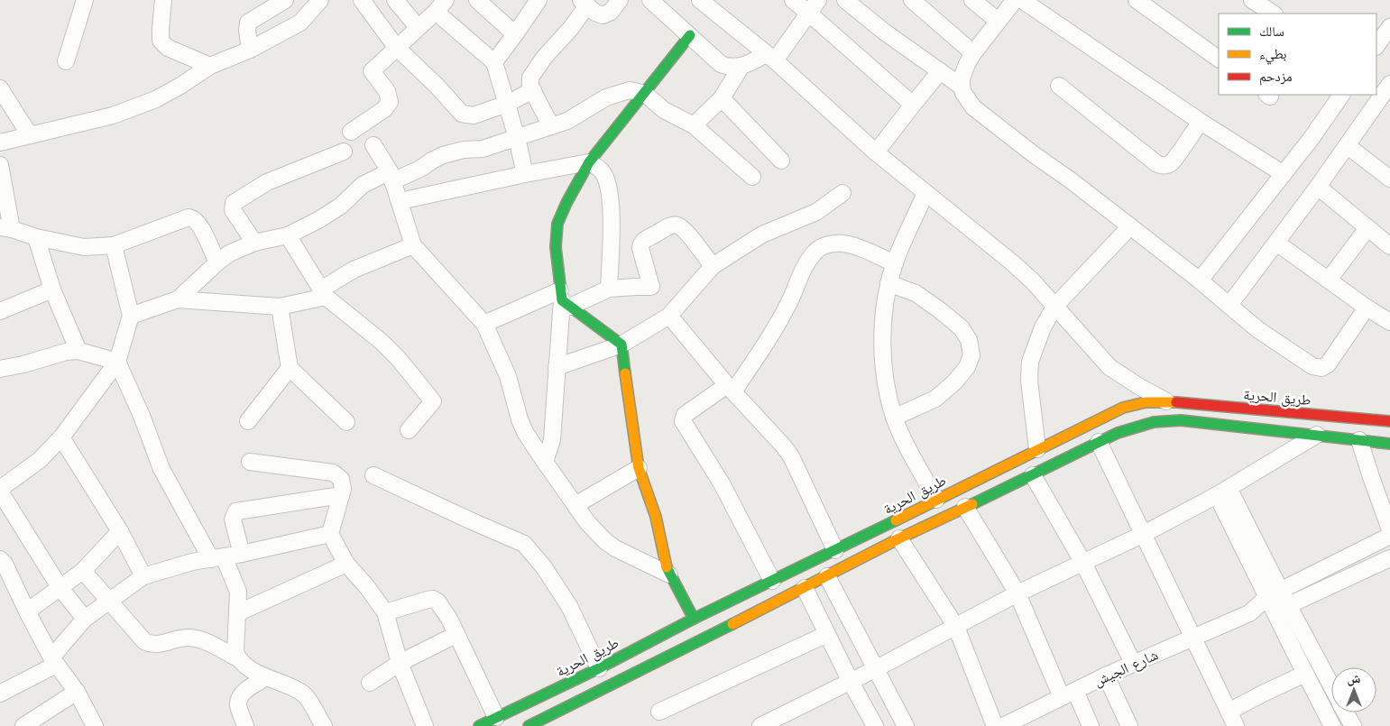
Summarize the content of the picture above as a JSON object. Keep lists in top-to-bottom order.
{
  "streets": {
    "main road": ["طريق الحرية"],
    "street": ["شارع الجيش"]
  },
  "legend": ["سالك", "بطيء", "مزدحم"],
  "north": "top"
}
